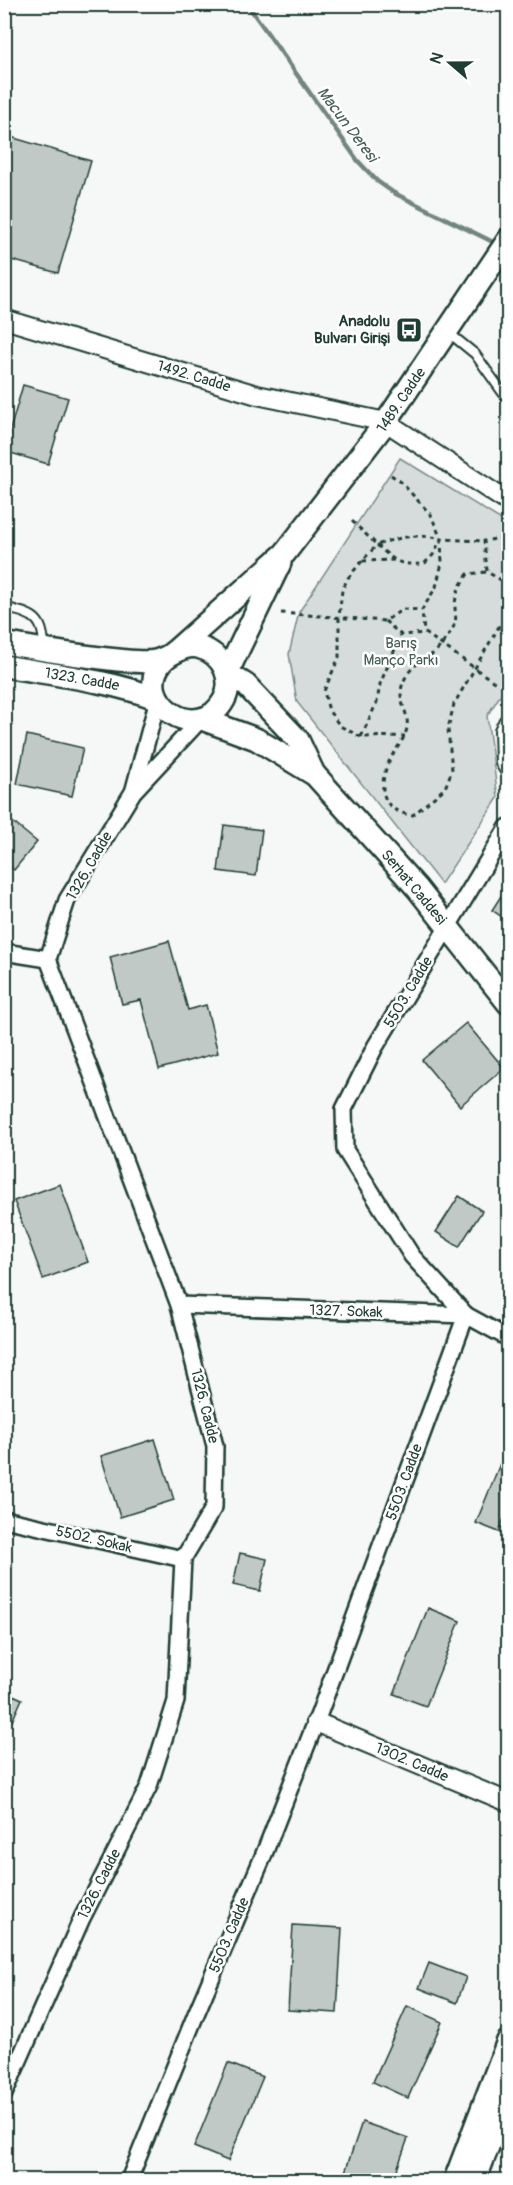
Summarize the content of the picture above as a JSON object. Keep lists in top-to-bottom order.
{
  "streets": {
    "main road": ["1489. Cadde", "1323. Cadde", "Serhat Caddesi"],
    "street": [
      "1492. Cadde",
      "1326. Cadde",
      "5503. Cadde",
      "1327. Sokak",
      "5502. Sokak",
      "1302. Cadde"
    ]
  },
  "crossings": [
    ["1492. Cadde", "1489. Cadde"],
    ["1489. Cadde", "1323. Cadde"],
    ["1326. Cadde", "1327. Sokak"],
    ["1326. Cadde", "5502. Sokak"],
    ["Serhat Caddesi", "5503. Cadde"],
    ["5503. Cadde", "1327. Sokak"],
    ["5503. Cadde", "1302. Cadde"]
  ],
  "water": ["Macun Deresi"],
  "parks": ["Barış Manço Parkı"],
  "places": {
    "bus stop": ["Anadolu Bulvarı Girişi"]
  },
  "north": "left"
}
